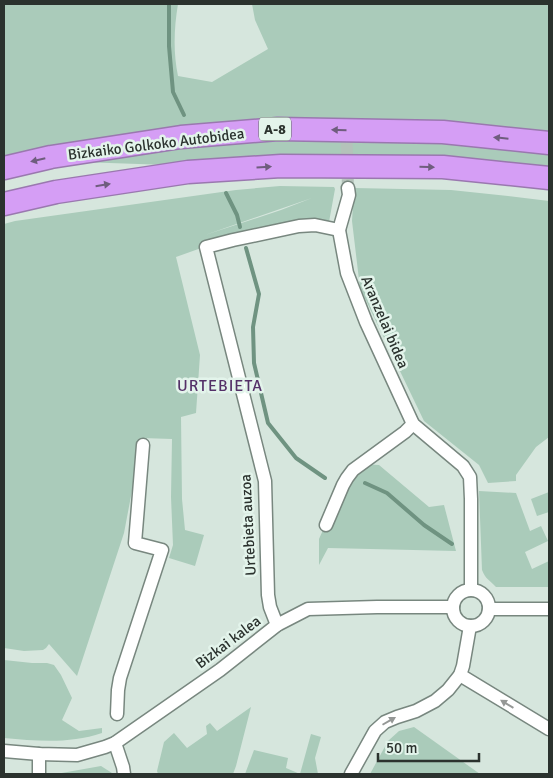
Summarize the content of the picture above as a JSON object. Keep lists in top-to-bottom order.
{
  "streets": {
    "highway": ["A-8", "Bizkaiko Golkoko Autobidea"],
    "street": ["Aranzelai bidea", "Urtebieta auzoa", "Bizkai kalea"]
  },
  "crossings": [
    ["Aranzelai bidea", "Urtebieta auzoa"],
    ["Aranzelai bidea", "Bizkai kalea"],
    ["Urtebieta auzoa", "Bizkai kalea"]
  ],
  "districts": ["URTEBIETA"],
  "scale_bar": "50 m"
}
